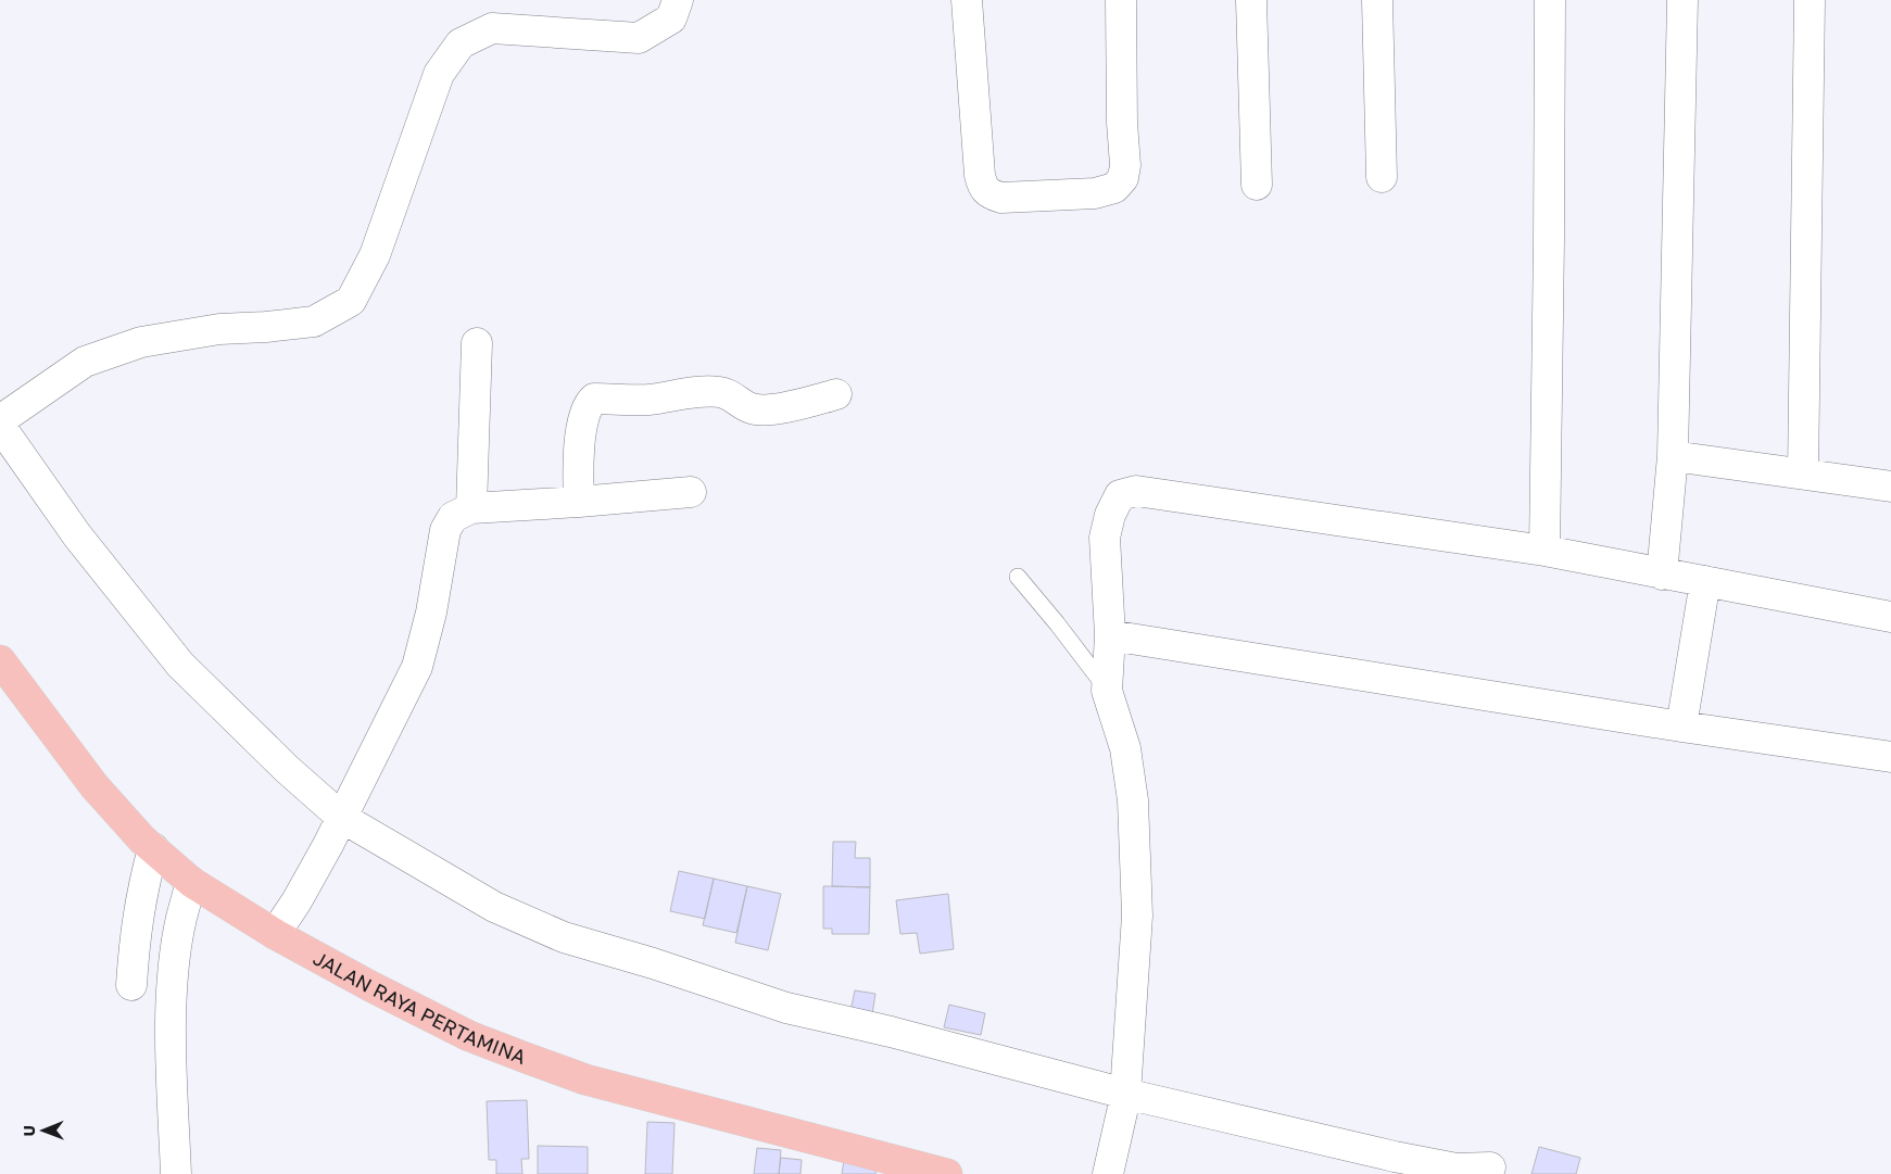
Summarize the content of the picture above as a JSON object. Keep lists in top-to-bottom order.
{
  "streets": {
    "main road": ["JALAN RAYA PERTAMINA"]
  },
  "north": "left"
}
